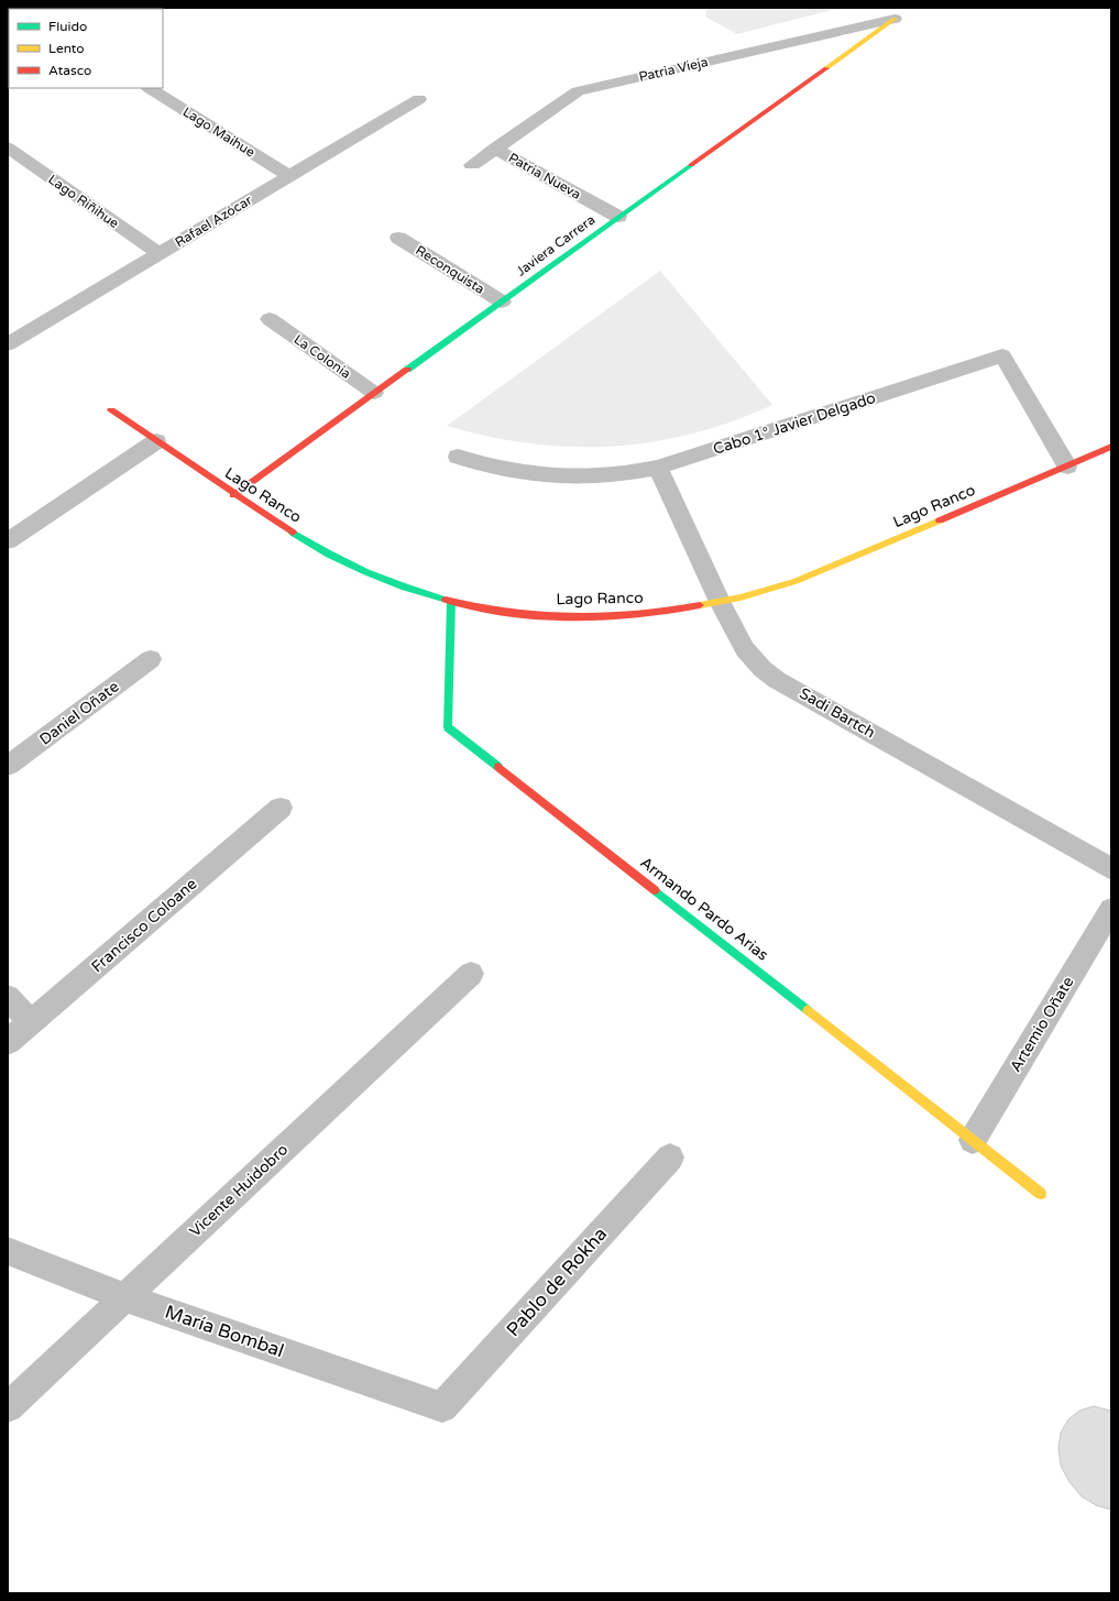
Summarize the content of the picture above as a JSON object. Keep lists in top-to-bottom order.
{
  "streets": {
    "street": [
      "Patria Vieja",
      "Lago Maihue",
      "Patria Nueva",
      "Lago Riñihue",
      "Rafael Azócar",
      "Javiera Carrera",
      "Reconquista",
      "La Colonia",
      "Cabo 1° Javier Delgado",
      "Lago Ranco",
      "Daniel Oñate",
      "Sadi Bartch",
      "Armando Pardo Arias",
      "Francisco Coloane",
      "Artemio Oñate",
      "Vicente Huidobro",
      "Pablo de Rokha",
      "María Bombal"
    ]
  },
  "crossings": [
    ["Patria Vieja", "Patria Nueva"],
    ["Patria Vieja", "Javiera Carrera"],
    ["Lago Maihue", "Rafael Azócar"],
    ["Patria Nueva", "Javiera Carrera"],
    ["Lago Riñihue", "Rafael Azócar"],
    ["Javiera Carrera", "Reconquista"],
    ["Javiera Carrera", "La Colonia"],
    ["Javiera Carrera", "Lago Ranco"],
    ["Cabo 1° Javier Delgado", "Lago Ranco"],
    ["Cabo 1° Javier Delgado", "Sadi Bartch"],
    ["Lago Ranco", "Sadi Bartch"],
    ["Lago Ranco", "Armando Pardo Arias"],
    ["Armando Pardo Arias", "Artemio Oñate"],
    ["Vicente Huidobro", "María Bombal"],
    ["Pablo de Rokha", "María Bombal"]
  ],
  "legend": ["Fluido", "Lento", "Atasco"]
}
